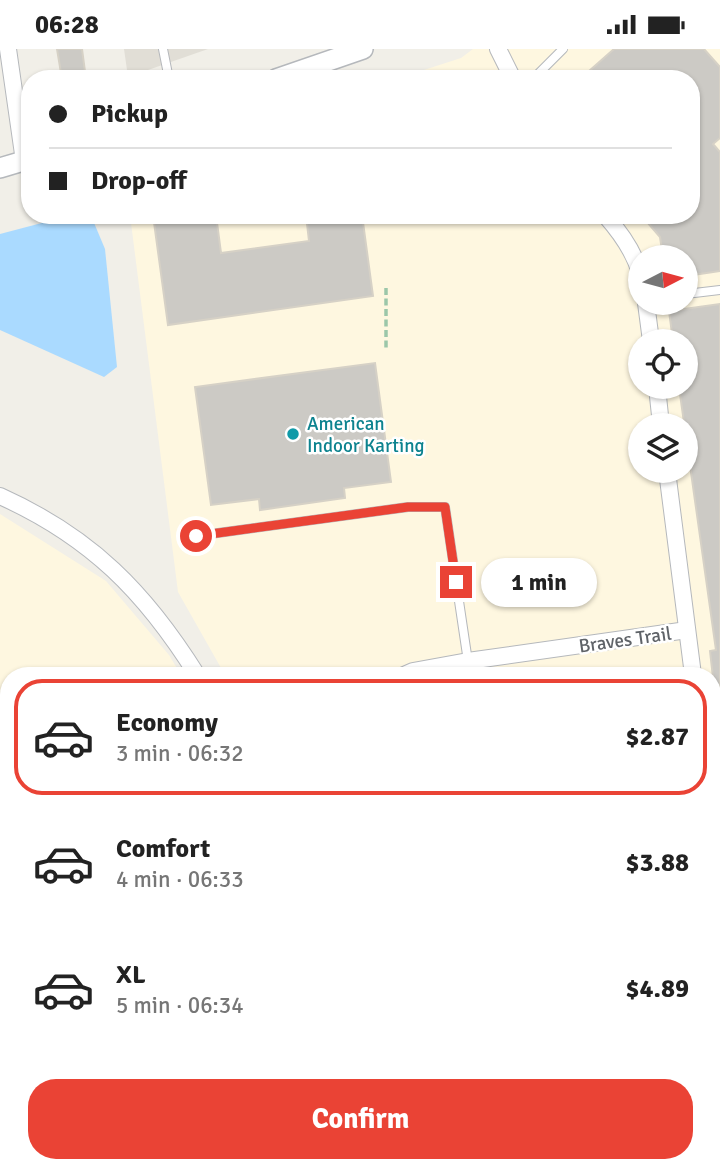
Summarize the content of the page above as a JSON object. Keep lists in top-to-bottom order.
{
  "streets": {
    "street": ["Braves Trail"]
  },
  "places": ["American Indoor Karting"],
  "north": "right",
  "page": {
    "status": "06:28",
    "banner": ["Pickup", "Drop-off"],
    "bubble": "1 min",
    "list": [
      {
        "name": "Economy",
        "note": "3 min · 06:32",
        "value": "$2.87"
      },
      {
        "name": "Comfort",
        "note": "4 min · 06:33",
        "value": "$3.88"
      },
      {
        "name": "XL",
        "note": "5 min · 06:34",
        "value": "$4.89"
      }
    ],
    "buttons": "Confirm"
  }
}
